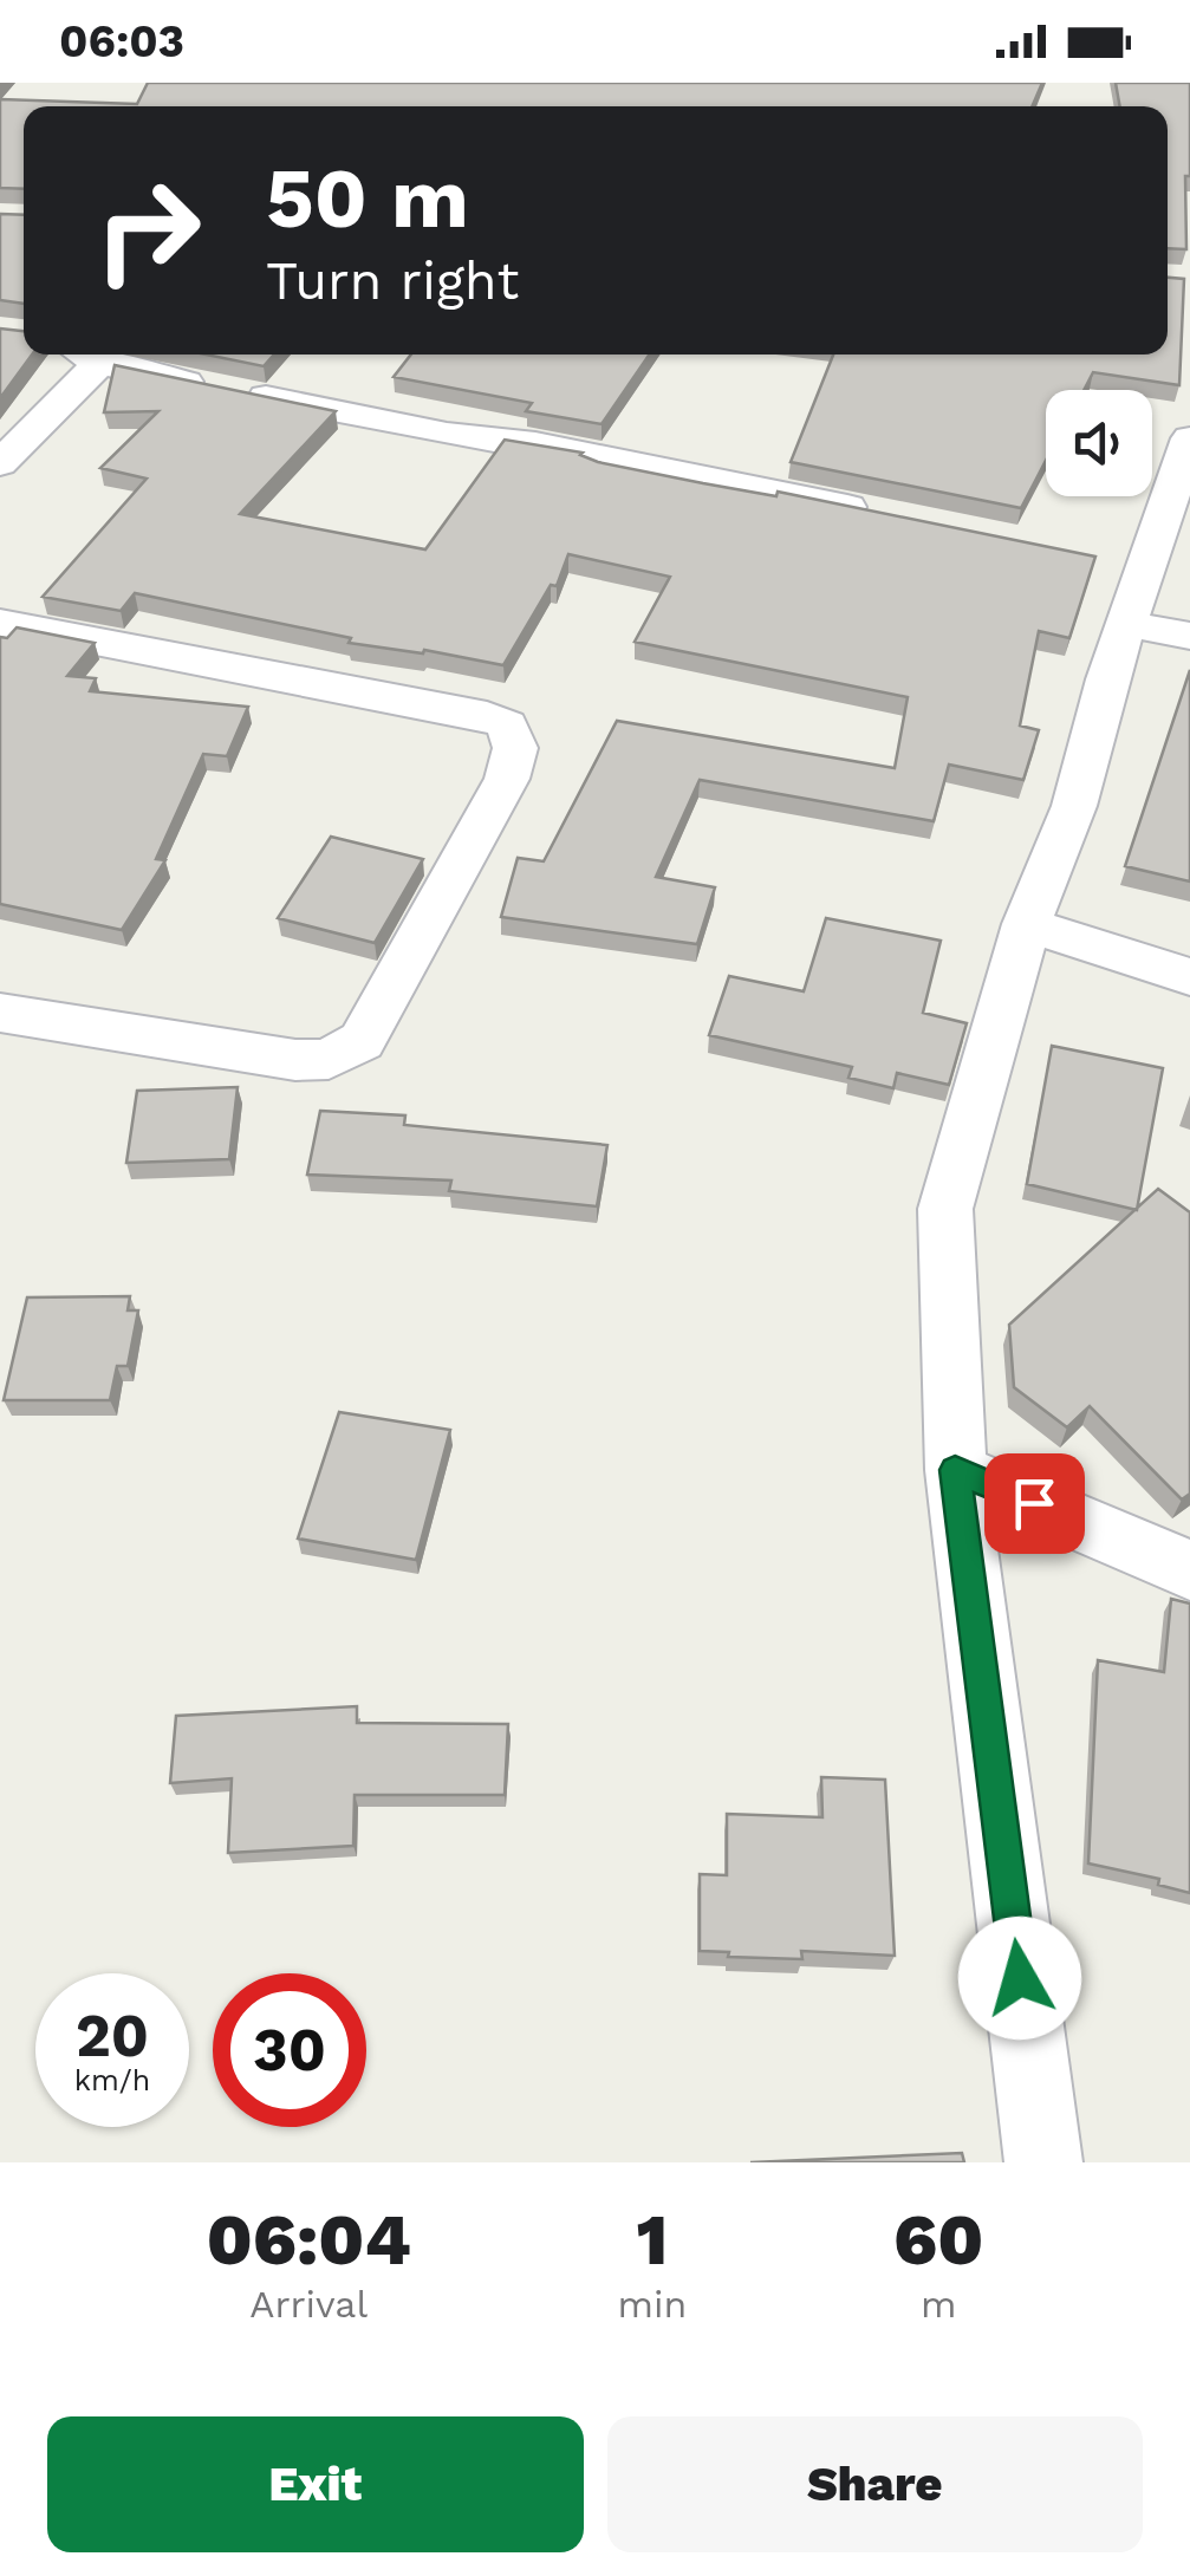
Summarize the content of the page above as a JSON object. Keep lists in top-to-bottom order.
{
  "page": {
    "status": "06:03",
    "turn": ["50 m", "Turn right"],
    "speed": "20 km/h",
    "limit": "30",
    "eta": [
      "06:04",
      "Arrival",
      "1",
      "min",
      "60",
      "m"
    ],
    "buttons": ["Exit", "Share"]
  }
}
